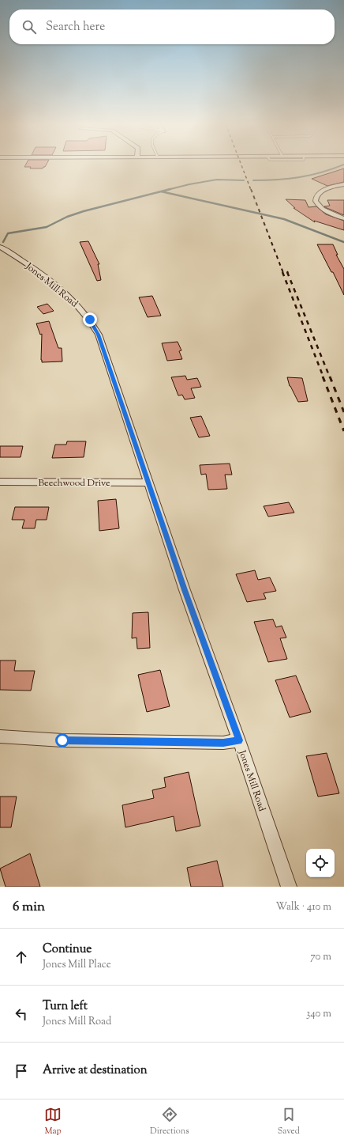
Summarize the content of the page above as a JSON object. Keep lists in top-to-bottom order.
{
  "streets": {
    "street": ["Jones Mill Road", "Beechwood Drive"]
  },
  "crossings": [
    ["Jones Mill Road", "Beechwood Drive"]
  ],
  "page": {
    "search": "Search here",
    "heading": ["6 min", "Walk · 410 m"],
    "list": [
      ["Continue", "Jones Mill Place", "70 m"],
      ["Turn left", "Jones Mill Road", "340 m"],
      "Arrive at destination"
    ],
    "nav": ["Map", "Directions", "Saved"]
  }
}
